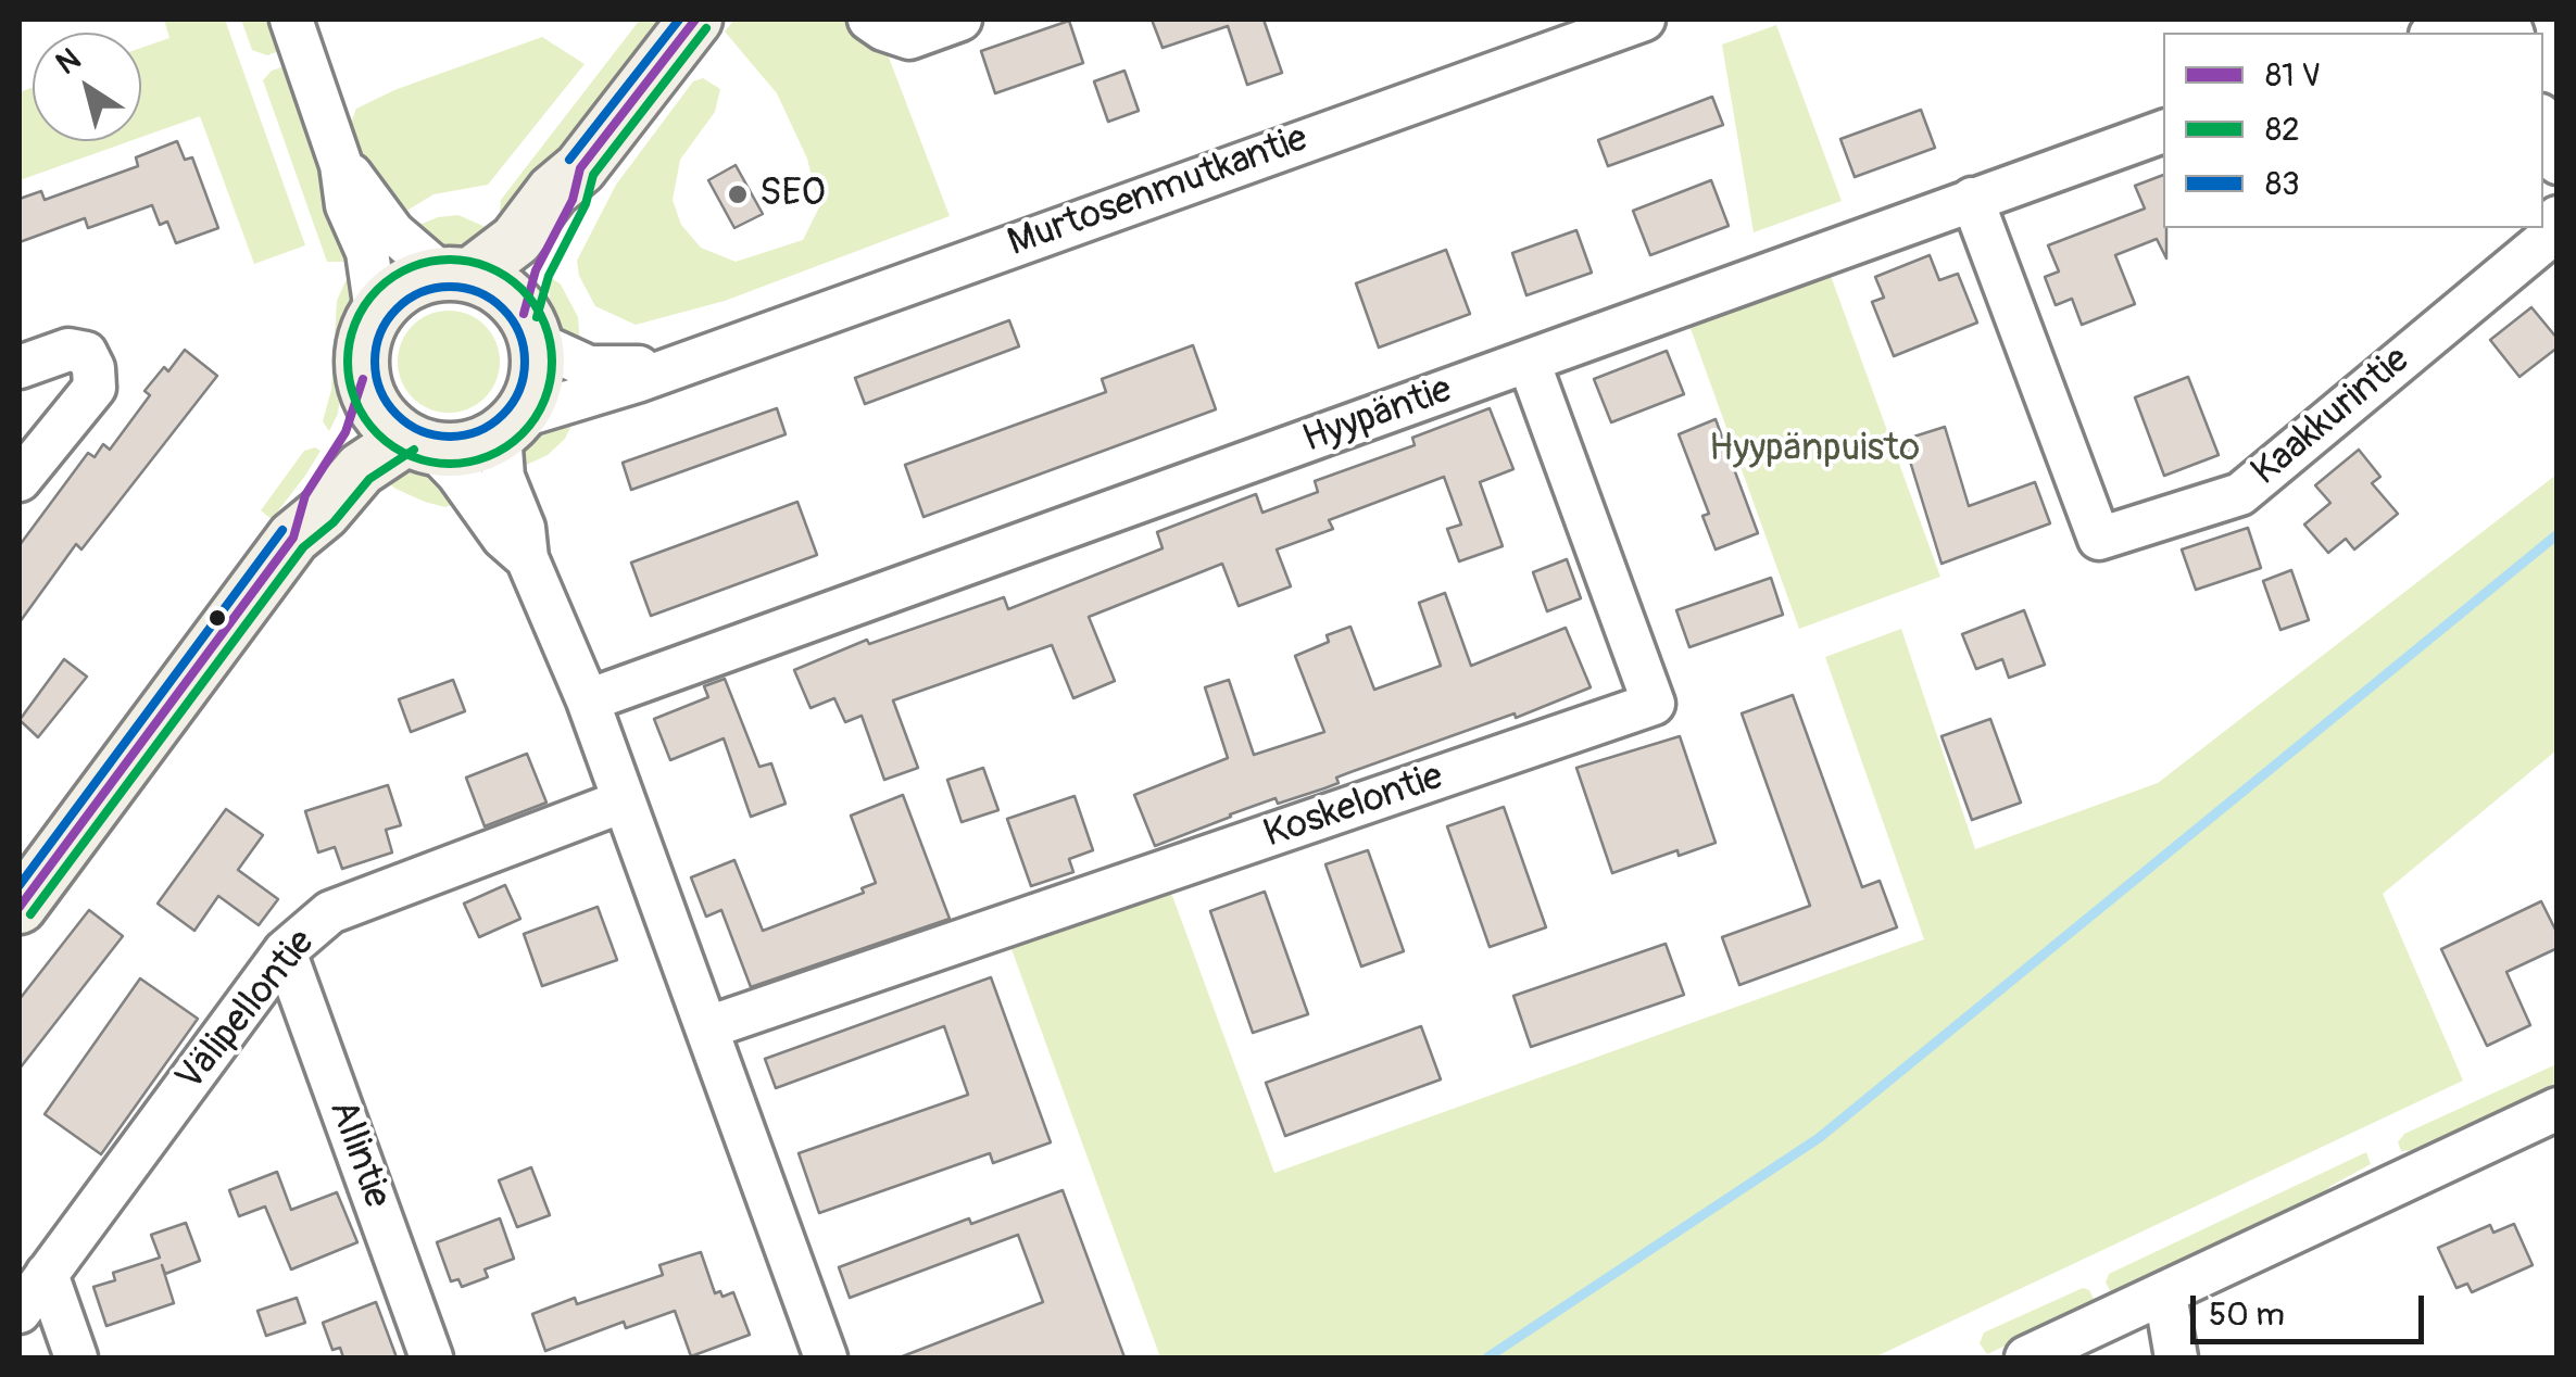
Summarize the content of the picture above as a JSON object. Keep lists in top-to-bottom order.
{
  "streets": {
    "street": [
      "Murtosenmutkantie",
      "Hyypäntie",
      "Kaakkurintie",
      "Koskelontie",
      "Välipellontie",
      "Allintie"
    ]
  },
  "crossings": [
    ["Hyypäntie", "Kaakkurintie"],
    ["Hyypäntie", "Koskelontie"],
    ["Välipellontie", "Allintie"]
  ],
  "parks": ["Hyypänpuisto"],
  "places": ["SEO"],
  "lines": ["transit line 83", "transit line 82"],
  "legend": ["81 V", "82", "83"],
  "scale_bar": "50 m",
  "north": "top left"
}
